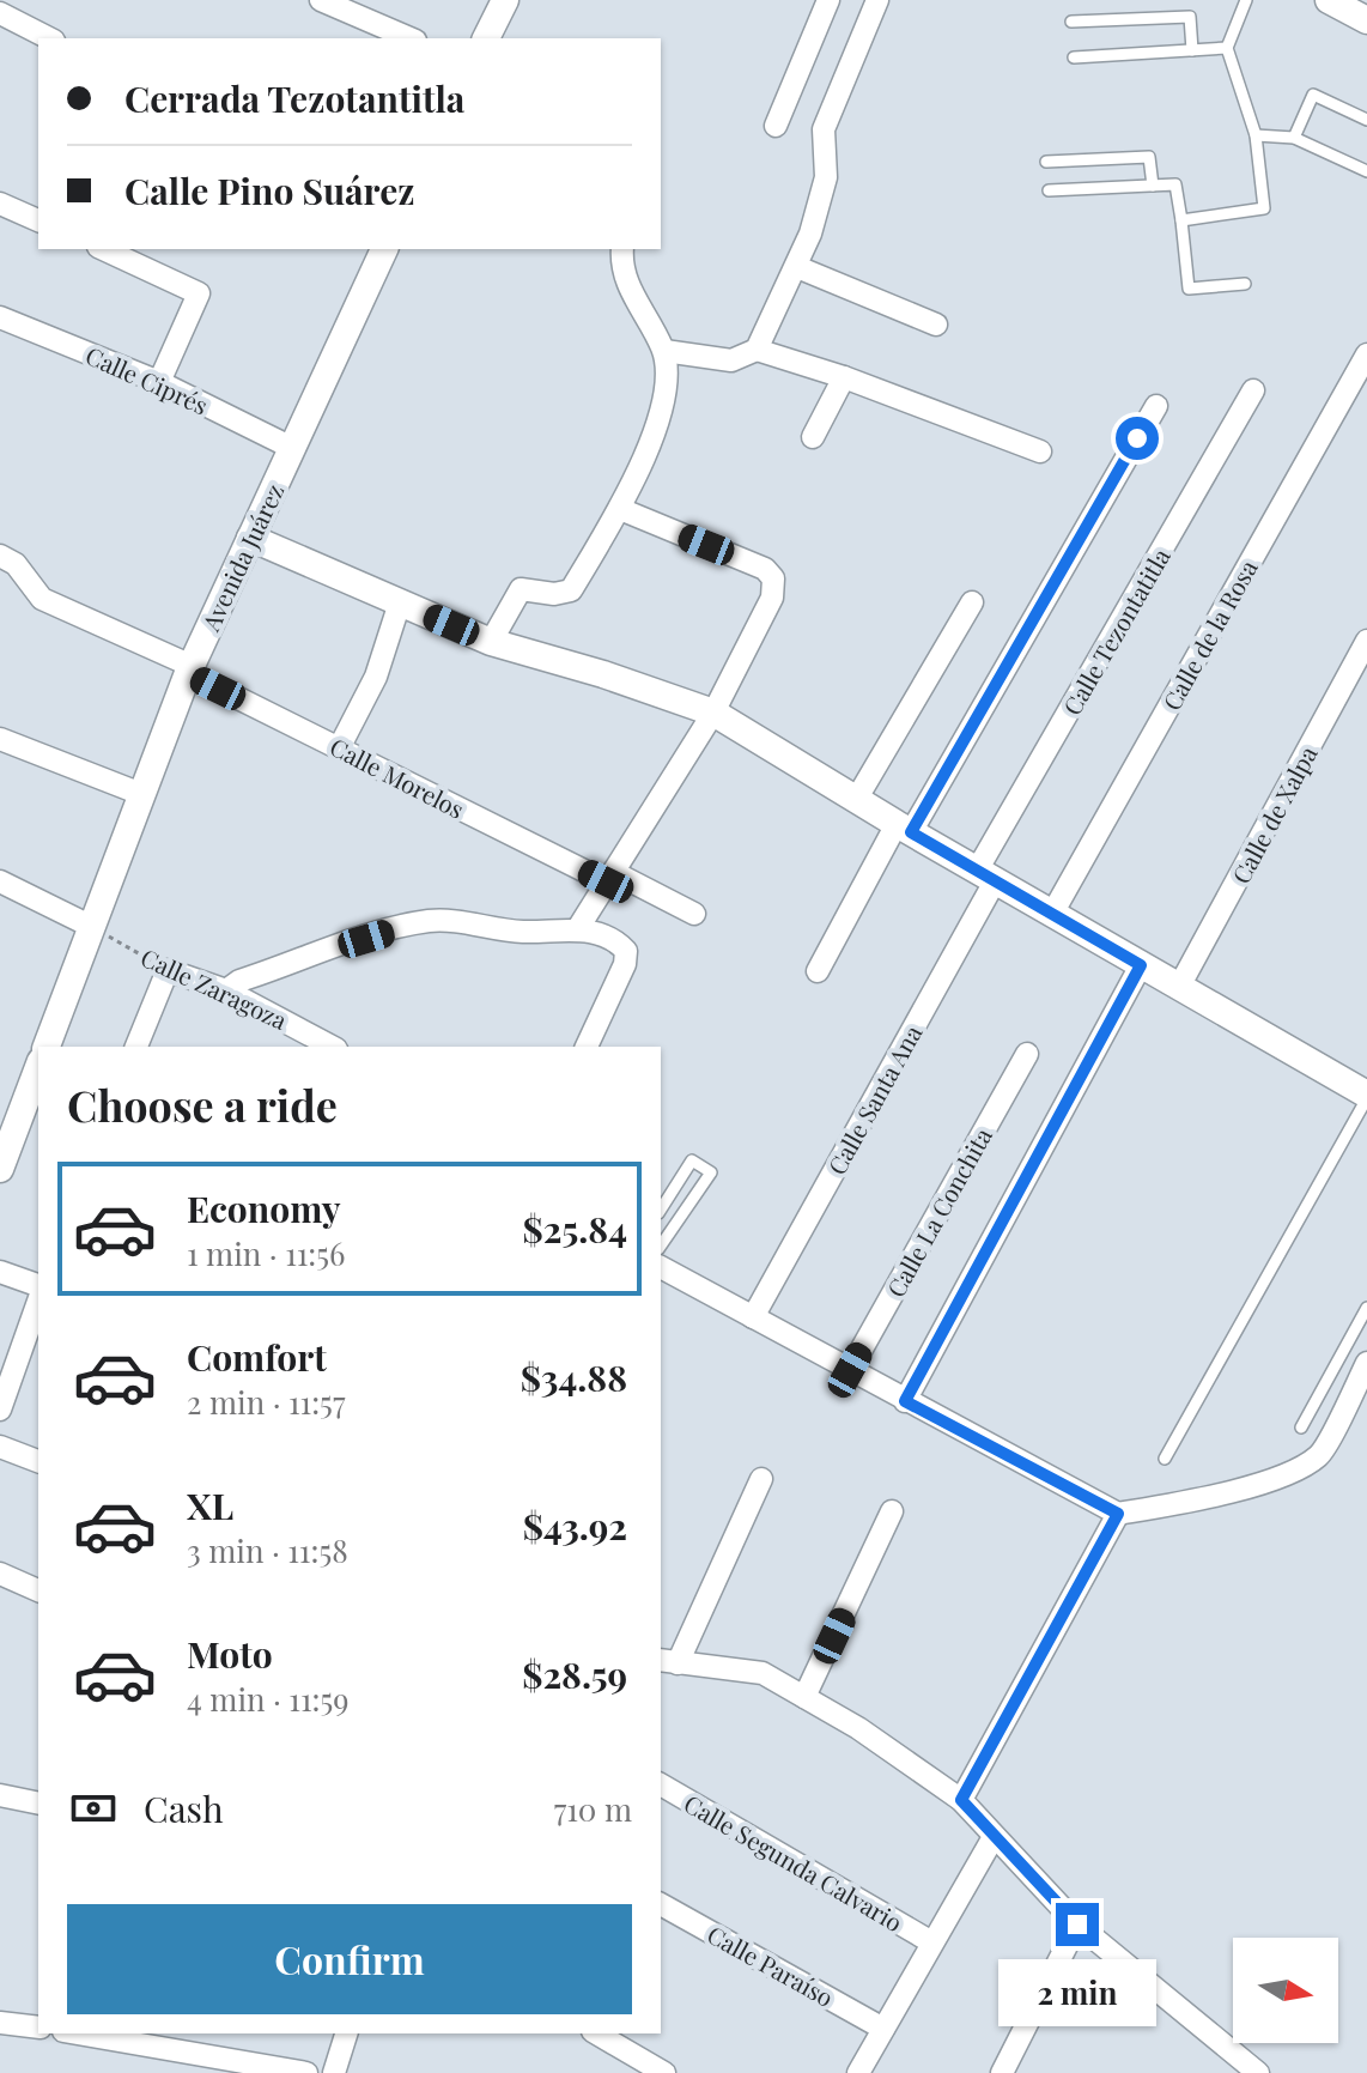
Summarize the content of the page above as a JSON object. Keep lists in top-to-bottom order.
{
  "streets": {
    "street": [
      "Calle Ciprés",
      "Avenida Juárez",
      "Calle Tezontatitla",
      "Calle de la Rosa",
      "Calle Morelos",
      "Calle de Xalpa",
      "Calle Zaragoza",
      "Calle Santa Ana",
      "Calle La Conchita",
      "Calle Segunda Calvario",
      "Calle Paraíso"
    ]
  },
  "crossings": [
    ["Calle Ciprés", "Avenida Juárez"],
    ["Avenida Juárez", "Calle Morelos"],
    ["Avenida Juárez", "Calle Zaragoza"],
    ["Calle Tezontatitla", "Calle Santa Ana"]
  ],
  "north": "right",
  "page": {
    "banner": ["Cerrada Tezotantitla", "Calle Pino Suárez"],
    "heading": "Choose a ride",
    "list": [
      {
        "name": "Economy",
        "note": "1 min · 11:56",
        "value": "$25.84"
      },
      {
        "name": "Comfort",
        "note": "2 min · 11:57",
        "value": "$34.88"
      },
      {
        "name": "XL",
        "note": "3 min · 11:58",
        "value": "$43.92"
      },
      {
        "name": "Moto",
        "note": "4 min · 11:59",
        "value": "$28.59"
      }
    ],
    "pay": ["Cash", "710 m"],
    "buttons": "Confirm",
    "bubble": "2 min"
  }
}
